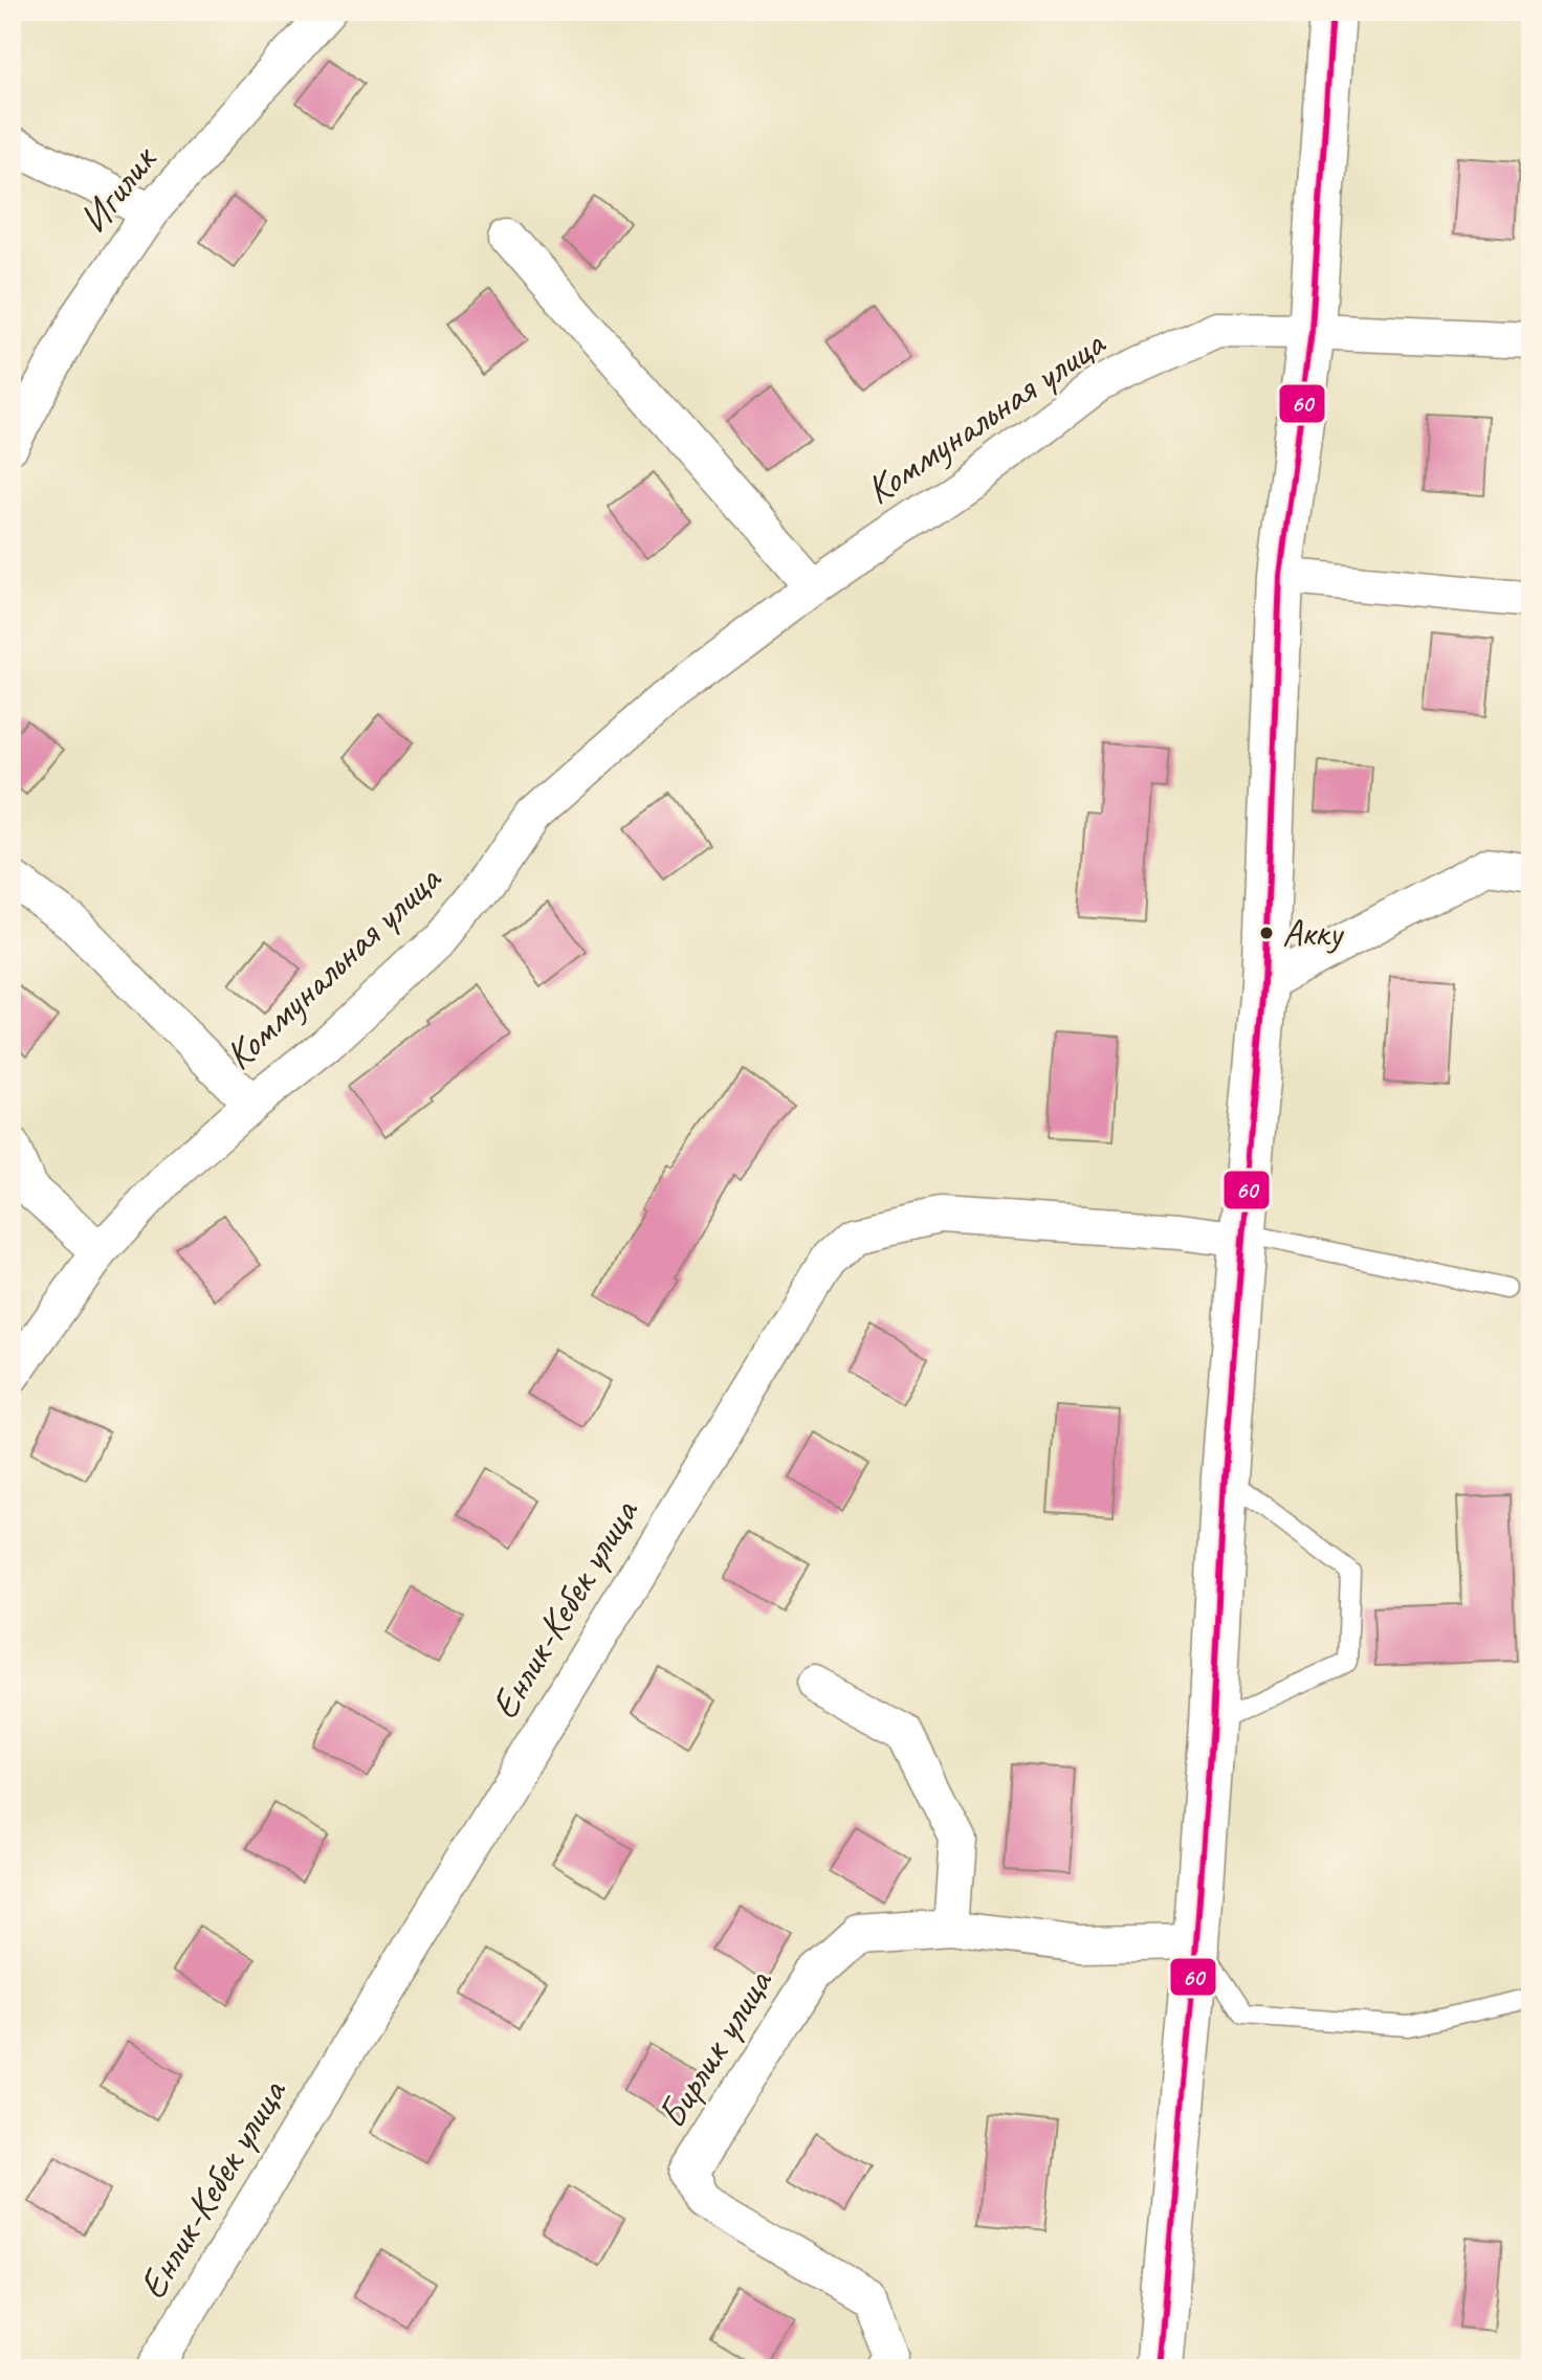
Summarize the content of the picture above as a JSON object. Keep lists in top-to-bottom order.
{
  "streets": {
    "street": [
      "Игилик",
      "Коммунальная улица",
      "Енлик-Кебек улица",
      "Бирлик улица"
    ]
  },
  "places": ["Акку"],
  "lines": ["transit line 60"]
}
